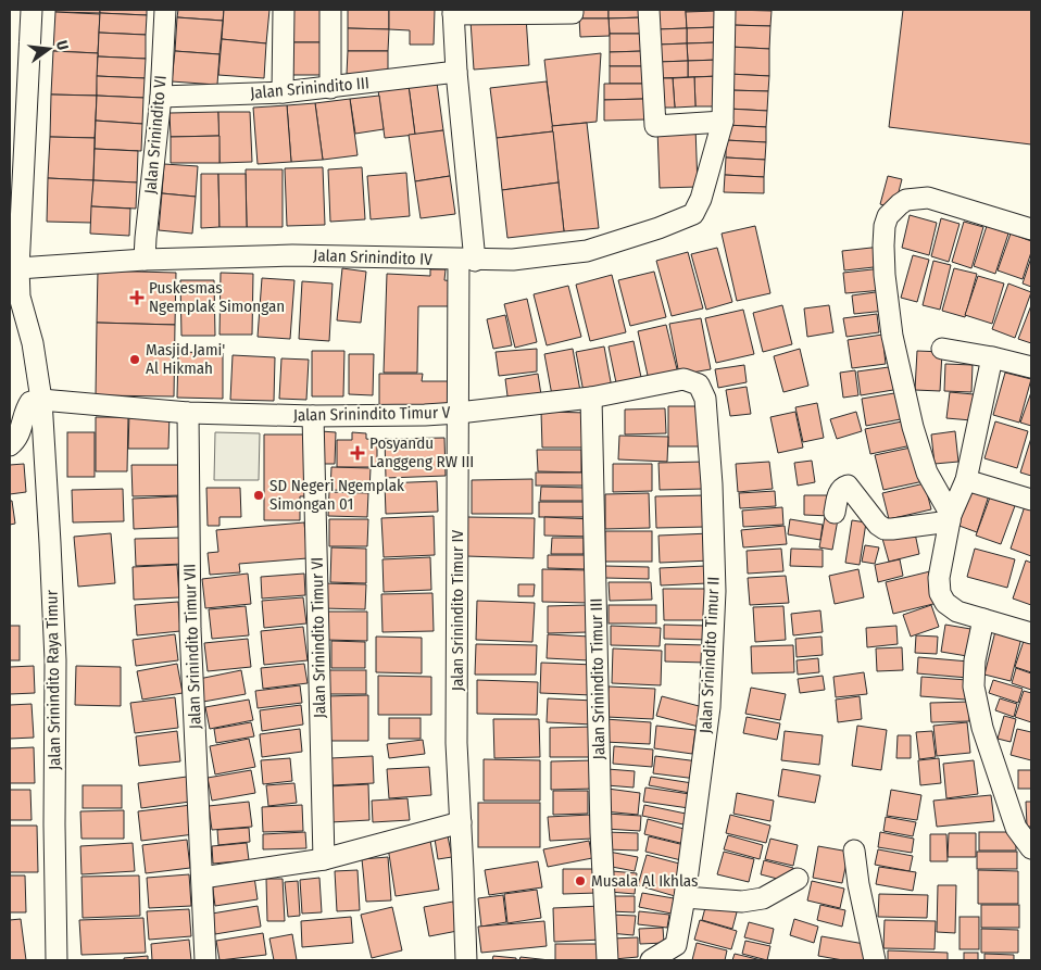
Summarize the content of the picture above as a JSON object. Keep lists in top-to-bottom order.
{
  "streets": {
    "street": [
      "Jalan Srinindito III",
      "Jalan Srinindito VI",
      "Jalan Srinindito IV",
      "Jalan Srinindito Timur V",
      "Jalan Srinindito Timur IV",
      "Jalan Srinindito Timur VI",
      "Jalan Srinindito Timur VII",
      "Jalan Srinindito Timur II",
      "Jalan Srinindito Timur III",
      "Jalan Srinindito Raya Timur"
    ]
  },
  "crossings": [
    ["Jalan Srinindito III", "Jalan Srinindito VI"],
    ["Jalan Srinindito VI", "Jalan Srinindito IV"],
    ["Jalan Srinindito IV", "Jalan Srinindito Timur IV"],
    ["Jalan Srinindito IV", "Jalan Srinindito Raya Timur"],
    ["Jalan Srinindito Timur V", "Jalan Srinindito Timur IV"],
    ["Jalan Srinindito Timur V", "Jalan Srinindito Timur VI"],
    ["Jalan Srinindito Timur V", "Jalan Srinindito Timur VII"],
    ["Jalan Srinindito Timur V", "Jalan Srinindito Timur II"],
    ["Jalan Srinindito Timur V", "Jalan Srinindito Timur III"],
    ["Jalan Srinindito Timur V", "Jalan Srinindito Raya Timur"]
  ],
  "places": {
    "health": ["Puskesmas Ngemplak Simongan", "Posyandu Langgeng RW III"],
    "other": ["Masjid Jami' Al Hikmah", "SD Negeri Ngemplak Simongan 01", "Musala Al Ikhlas"]
  },
  "north": "right"
}
